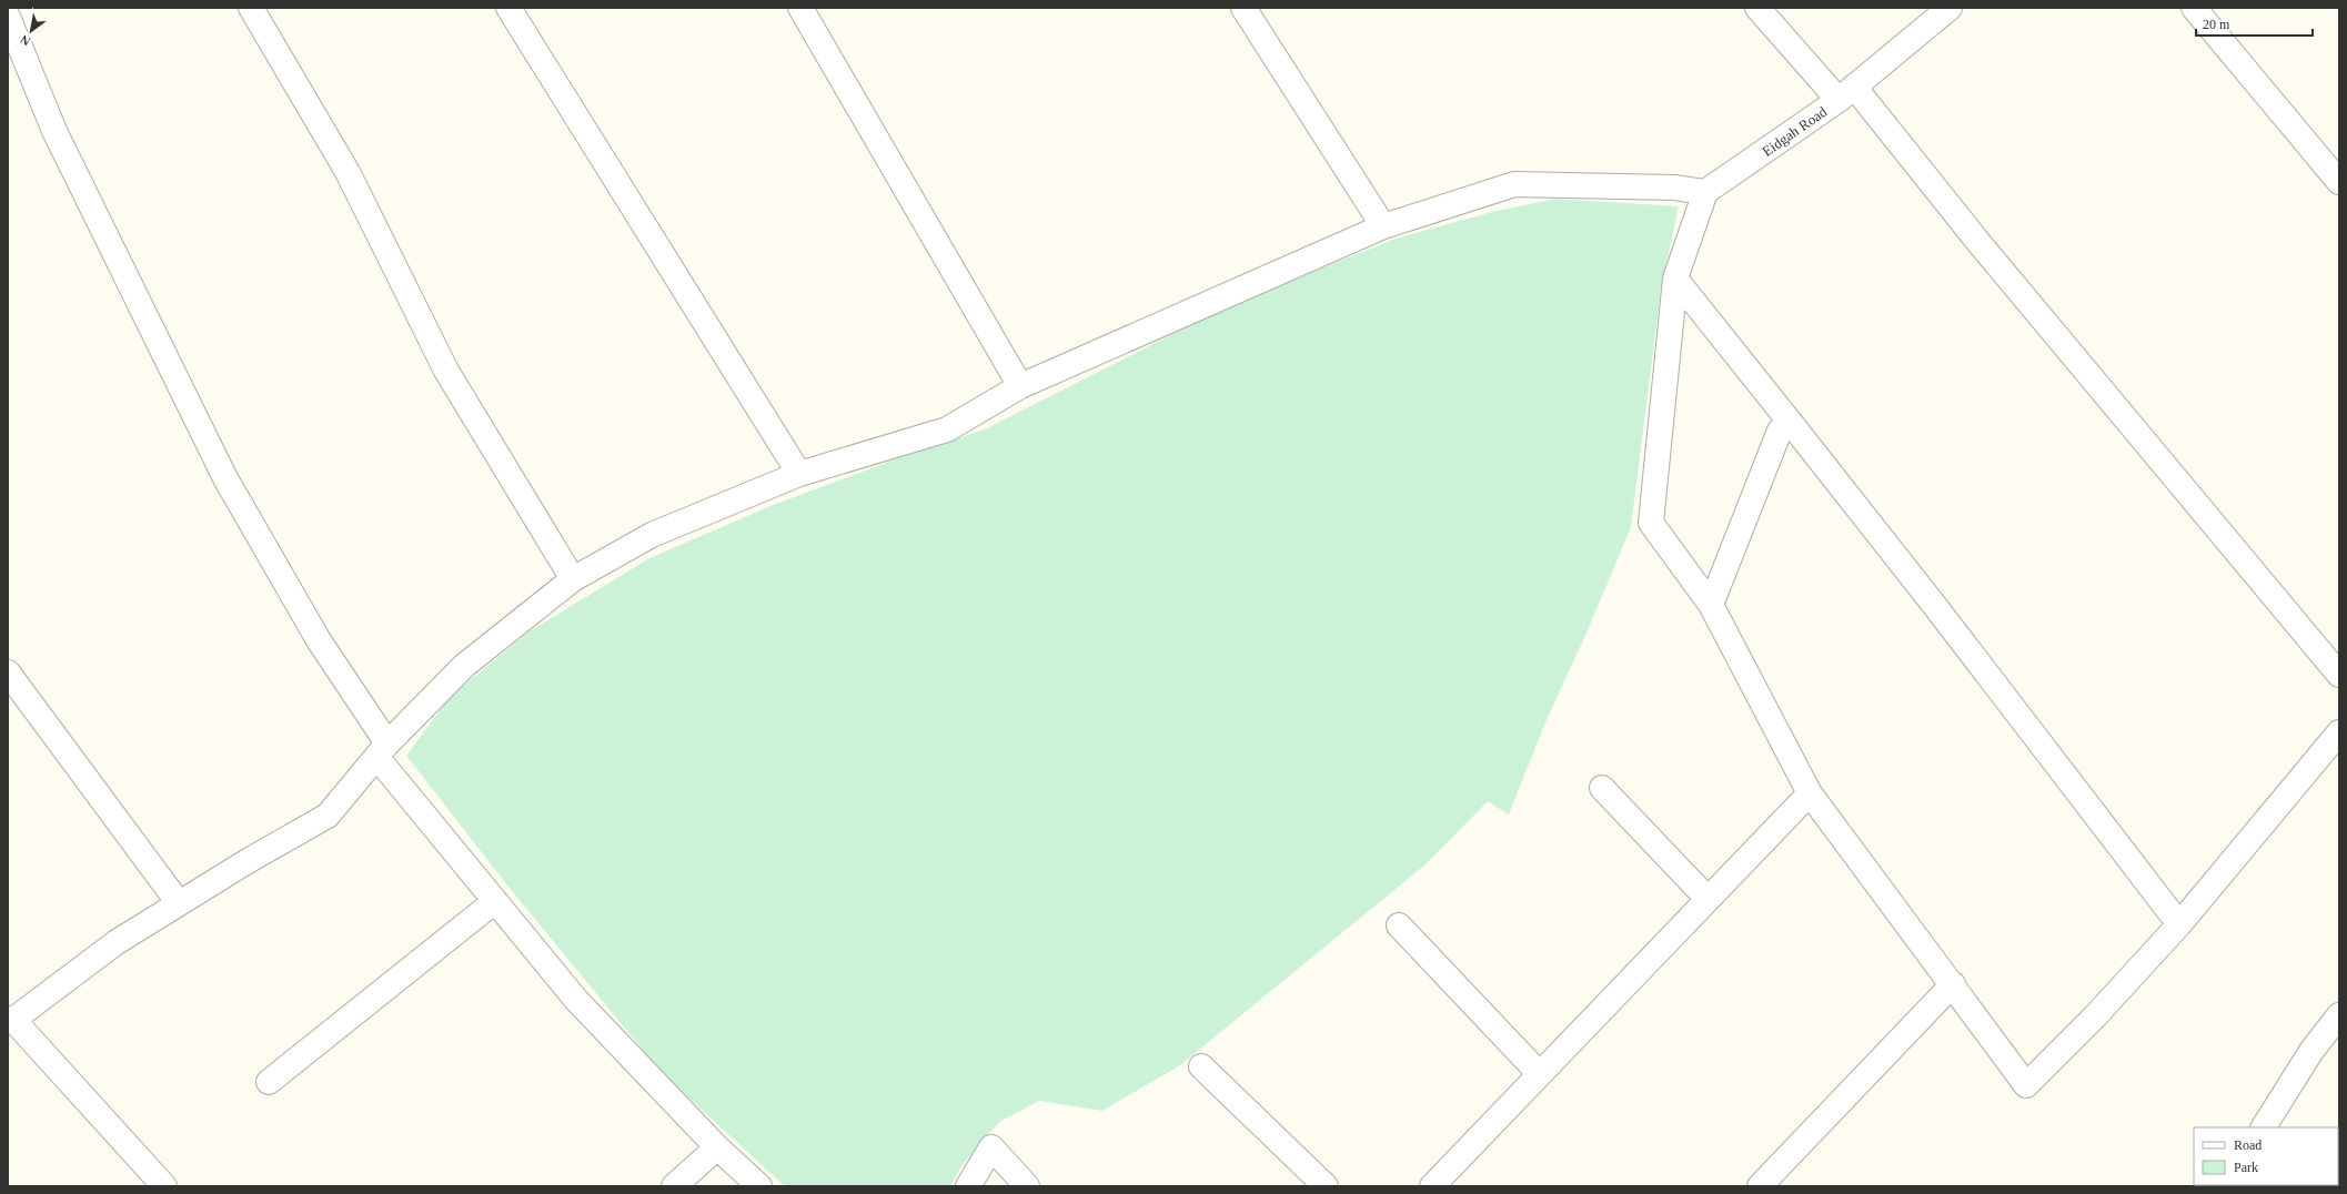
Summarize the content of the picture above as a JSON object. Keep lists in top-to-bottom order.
{
  "streets": {
    "street": ["Eidgah Road"]
  },
  "legend": ["Road", "Park"],
  "scale_bar": "20 m",
  "north": "bottom left"
}
